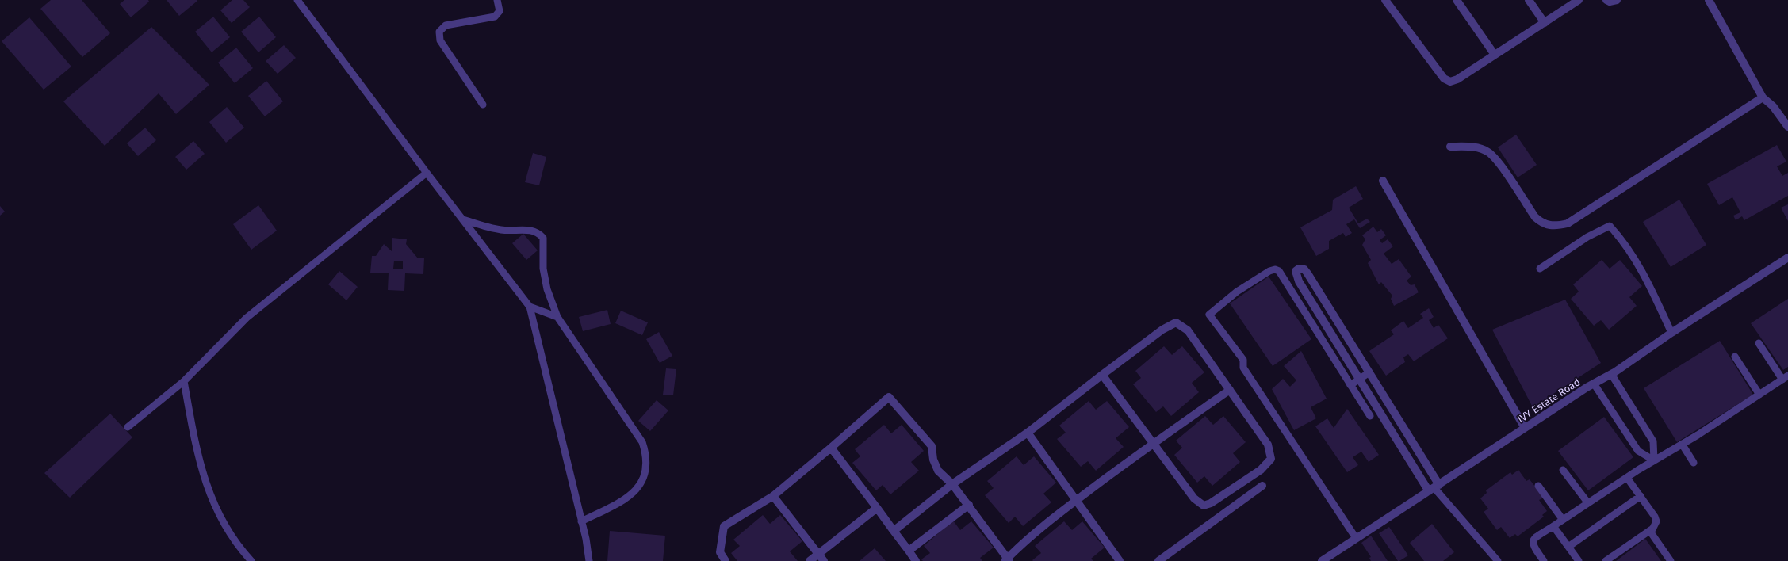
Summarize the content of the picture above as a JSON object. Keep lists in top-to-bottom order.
{
  "streets": {
    "street": ["IVY Estate Road"]
  }
}
